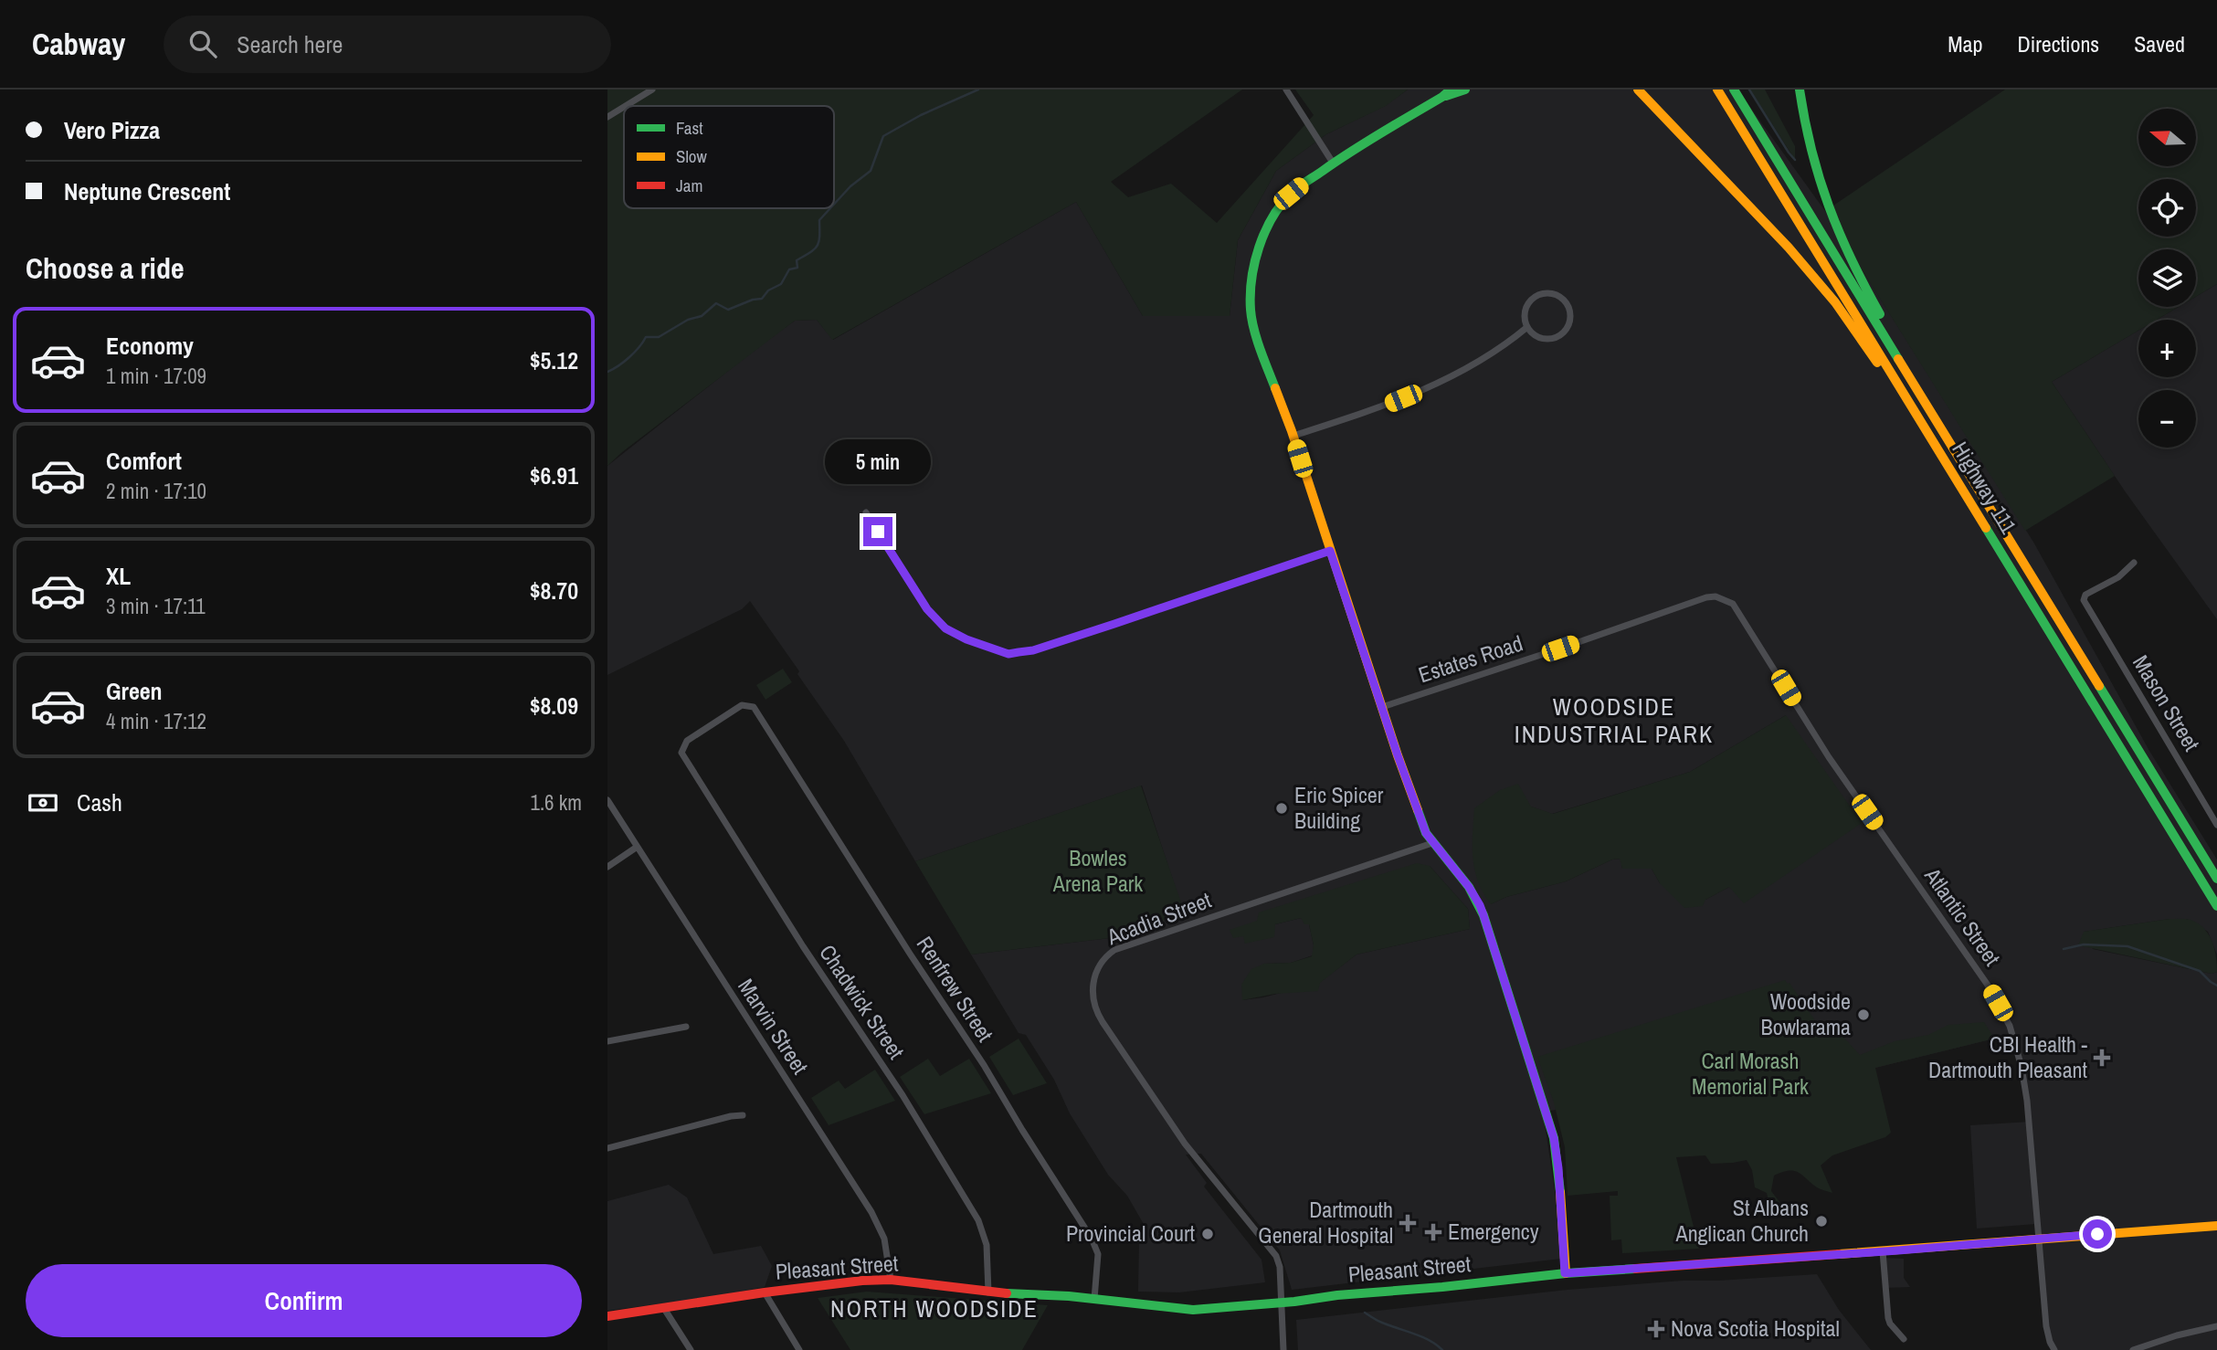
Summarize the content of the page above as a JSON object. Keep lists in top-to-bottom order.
{
  "streets": {
    "main road": ["Highway 111", "Pleasant Street"],
    "street": [
      "Estates Road",
      "Mason Street",
      "Atlantic Street",
      "Acadia Street",
      "Renfrew Street",
      "Chadwick Street",
      "Marvin Street"
    ]
  },
  "crossings": [
    ["Estates Road", "Atlantic Street"],
    ["Atlantic Street", "Pleasant Street"],
    ["Acadia Street", "Pleasant Street"],
    ["Renfrew Street", "Chadwick Street"],
    ["Renfrew Street", "Pleasant Street"],
    ["Chadwick Street", "Pleasant Street"],
    ["Marvin Street", "Pleasant Street"]
  ],
  "districts": ["WOODSIDE INDUSTRIAL PARK", "NORTH WOODSIDE"],
  "parks": ["Bowles Arena Park", "Carl Morash Memorial Park"],
  "places": {
    "other": [
      "Eric Spicer Building",
      "Woodside Bowlarama",
      "St Albans Anglican Church",
      "Provincial Court"
    ],
    "health": [
      "CBI Health - Dartmouth Pleasant",
      "Dartmouth General Hospital",
      "Emergency",
      "Nova Scotia Hospital"
    ]
  },
  "legend": ["Fast", "Slow", "Jam"],
  "north": "left",
  "page": {
    "header": "Cabway",
    "search": "Search here",
    "nav": ["Map", "Directions", "Saved"],
    "banner": ["Vero Pizza", "Neptune Crescent"],
    "map_buttons": ["+", "−"],
    "heading": "Choose a ride",
    "list": [
      {
        "name": "Economy",
        "note": "1 min · 17:09",
        "value": "$5.12"
      },
      {
        "name": "Comfort",
        "note": "2 min · 17:10",
        "value": "$6.91"
      },
      {
        "name": "XL",
        "note": "3 min · 17:11",
        "value": "$8.70"
      },
      {
        "name": "Green",
        "note": "4 min · 17:12",
        "value": "$8.09"
      }
    ],
    "bubble": "5 min",
    "pay": ["Cash", "1.6 km"],
    "buttons": "Confirm"
  }
}
